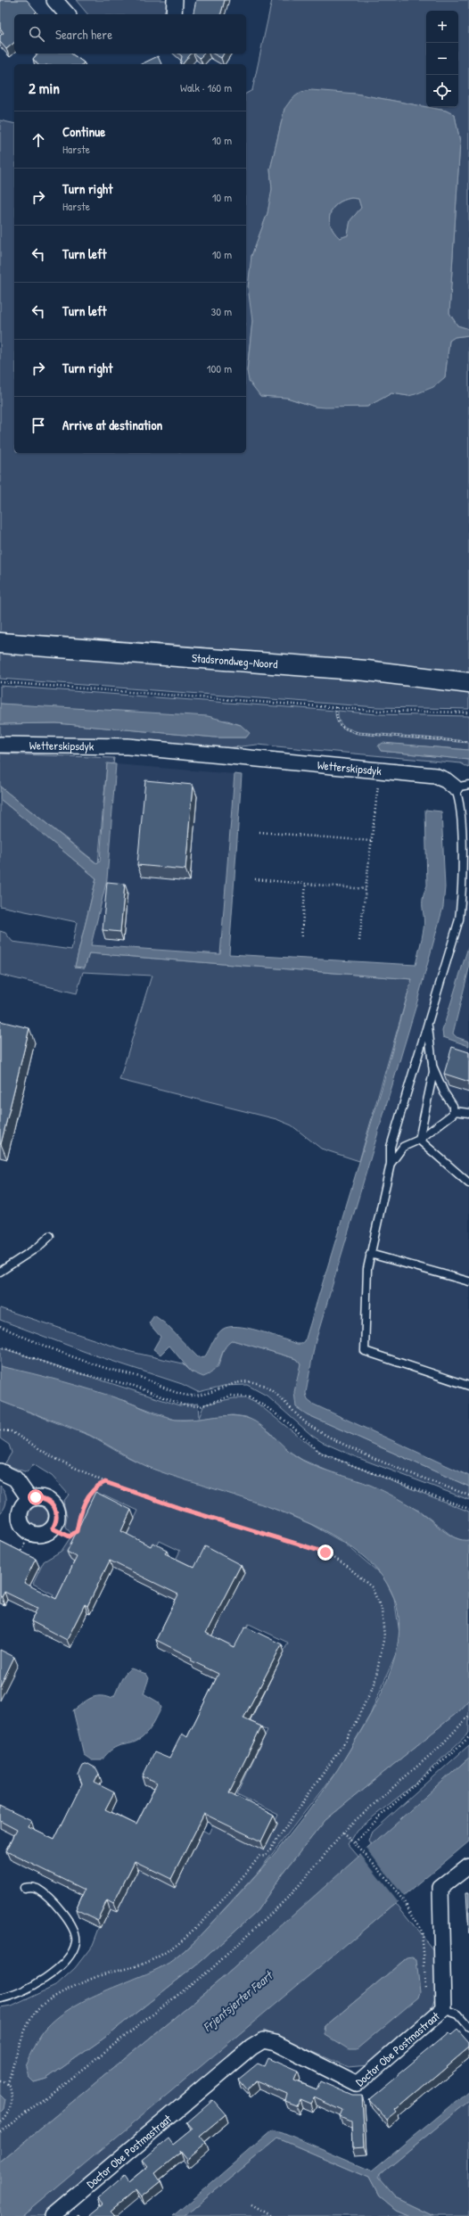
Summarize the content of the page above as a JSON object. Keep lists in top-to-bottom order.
{
  "streets": {
    "main road": ["Stadsrondweg-Noord"],
    "street": ["Wetterskipsdyk", "Doctor Obe Postmastraat"]
  },
  "water": ["Frjentsjerter Feart"],
  "page": {
    "map_buttons": ["+", "−"],
    "search": "Search here",
    "heading": ["2 min", "Walk · 160 m"],
    "list": [
      ["Continue", "Harste", "10 m"],
      ["Turn right", "Harste", "10 m"],
      ["Turn left", "10 m"],
      ["Turn left", "30 m"],
      ["Turn right", "100 m"],
      "Arrive at destination"
    ]
  }
}
